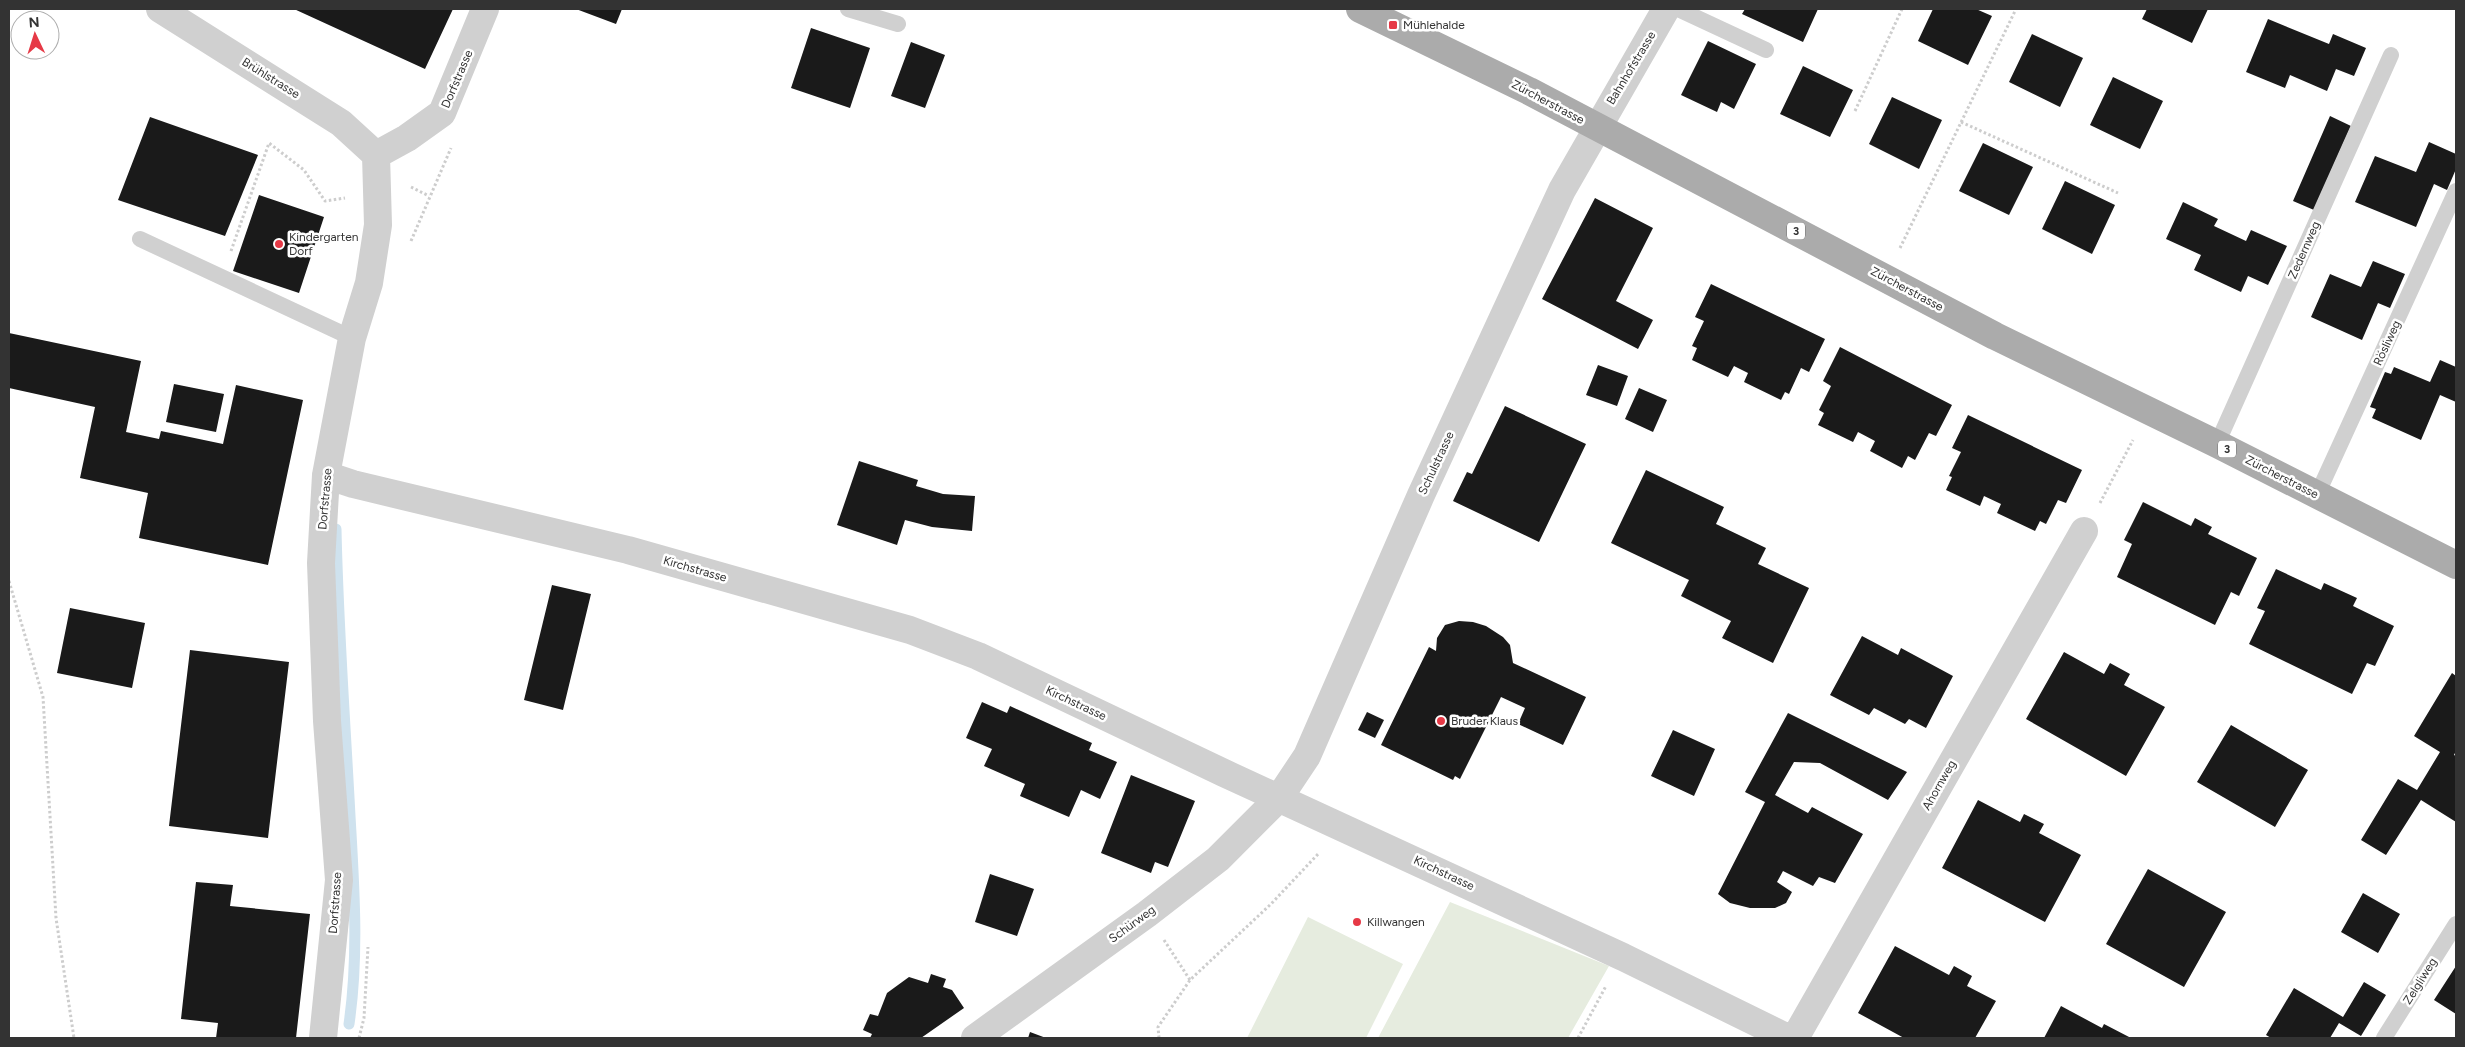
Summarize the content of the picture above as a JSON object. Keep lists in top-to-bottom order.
{
  "streets": {
    "main road": ["Zürcherstrasse", "3"],
    "street": [
      "Bahnhofstrasse",
      "Brühlstrasse",
      "Dorfstrasse",
      "Schulstrasse",
      "Kirchstrasse",
      "Ahornweg",
      "Schürweg"
    ],
    "lane": ["Zedernweg", "Rösliweg", "Zelgliweg"]
  },
  "crossings": [
    ["Bahnhofstrasse", "Zürcherstrasse"],
    ["Bahnhofstrasse", "Schulstrasse"],
    ["Brühlstrasse", "Dorfstrasse"],
    ["Dorfstrasse", "Kirchstrasse"],
    ["Zürcherstrasse", "Zedernweg"],
    ["Zürcherstrasse", "Rösliweg"],
    ["Zürcherstrasse", "Schulstrasse"],
    ["Schulstrasse", "Kirchstrasse"],
    ["Schulstrasse", "Schürweg"],
    ["Kirchstrasse", "Schürweg"]
  ],
  "places": {
    "transit": ["Mühlehalde"],
    "other": ["Kindergarten Dorf", "Bruder Klaus", "Killwangen"]
  },
  "north": "top"
}
